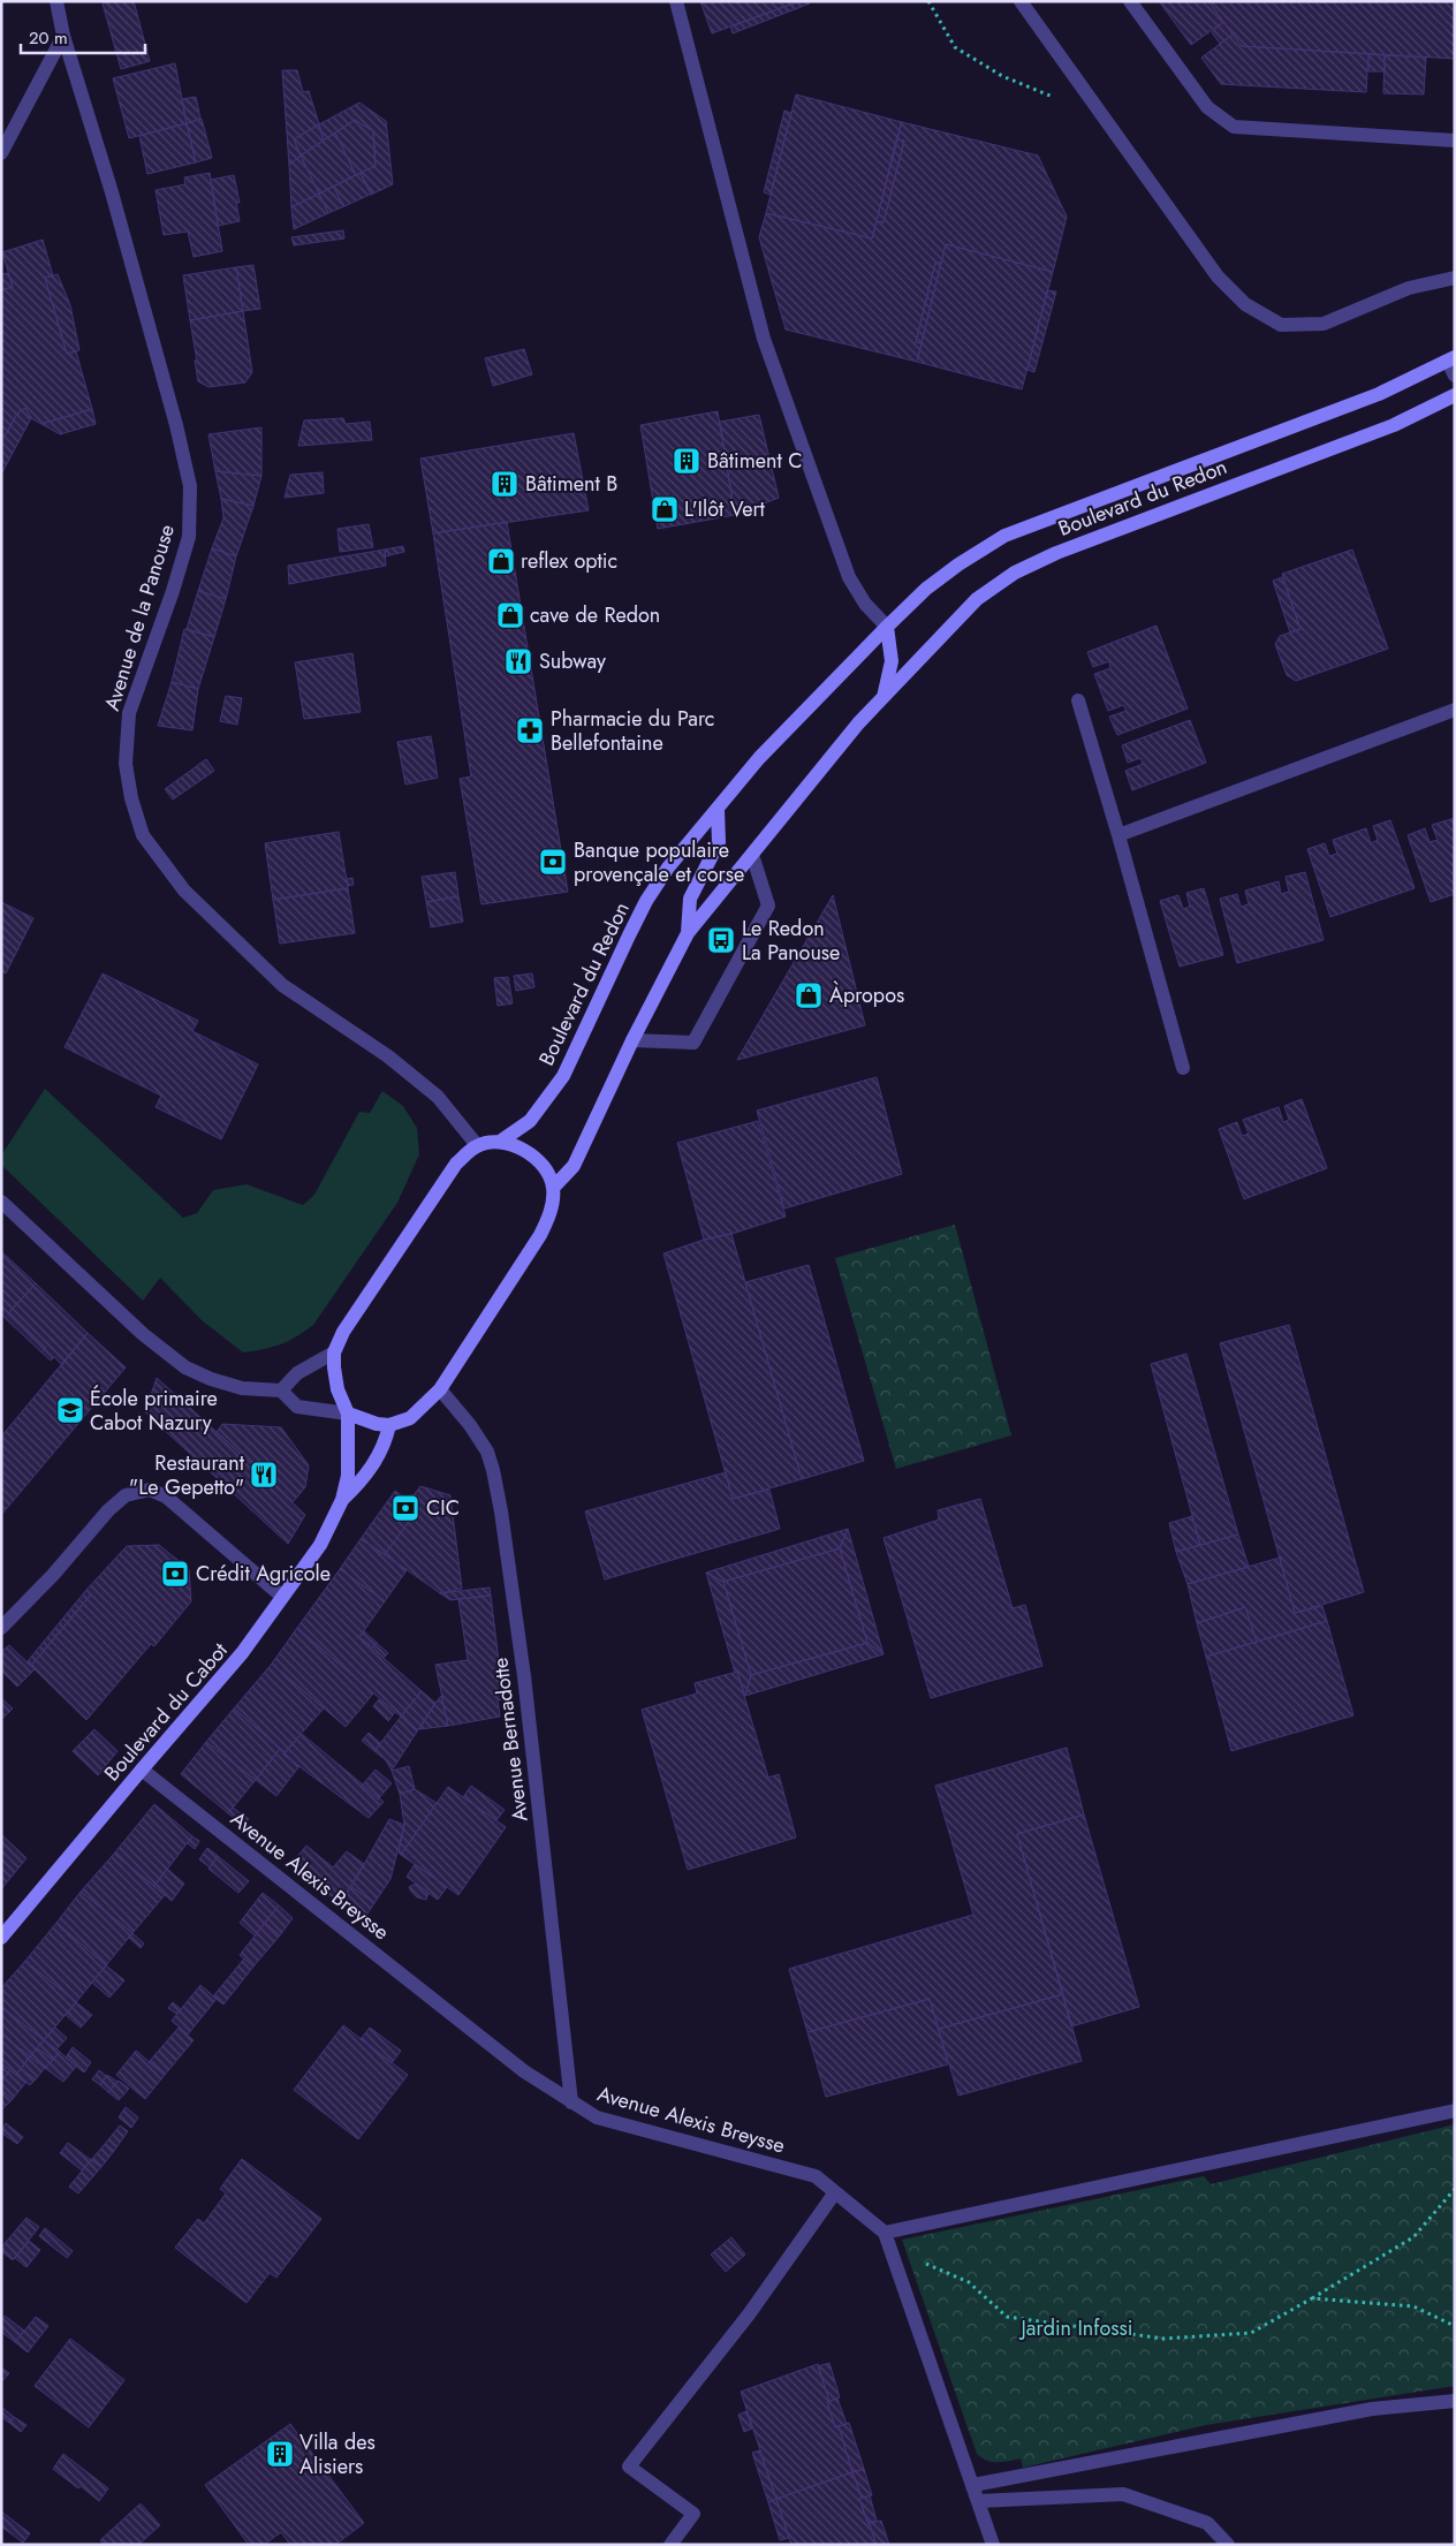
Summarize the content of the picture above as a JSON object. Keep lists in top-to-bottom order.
{
  "streets": {
    "street": [
      "Boulevard du Redon",
      "Avenue de la Panouse",
      "Boulevard du Cabot",
      "Avenue Bernadotte",
      "Avenue Alexis Breysse"
    ]
  },
  "crossings": [
    ["Boulevard du Cabot", "Avenue Alexis Breysse"],
    ["Avenue Bernadotte", "Avenue Alexis Breysse"]
  ],
  "parks": ["Jardin Infossi"],
  "places": {
    "building": ["Bâtiment C", "Bâtiment B", "Villa des Alisiers"],
    "shop": [
      "L'Ilôt Vert",
      "reflex optic",
      "cave de Redon",
      "Àpropos"
    ],
    "restaurant": ["Subway", "Restaurant \"Le Gepetto\""],
    "pharmacy": ["Pharmacie du Parc Bellefontaine"],
    "bank": ["Banque populaire provençale et corse", "CIC", "Crédit Agricole"],
    "bus stop": ["Le Redon La Panouse"],
    "school or university": ["École primaire Cabot Nazury"]
  },
  "scale_bar": "20 m"
}
